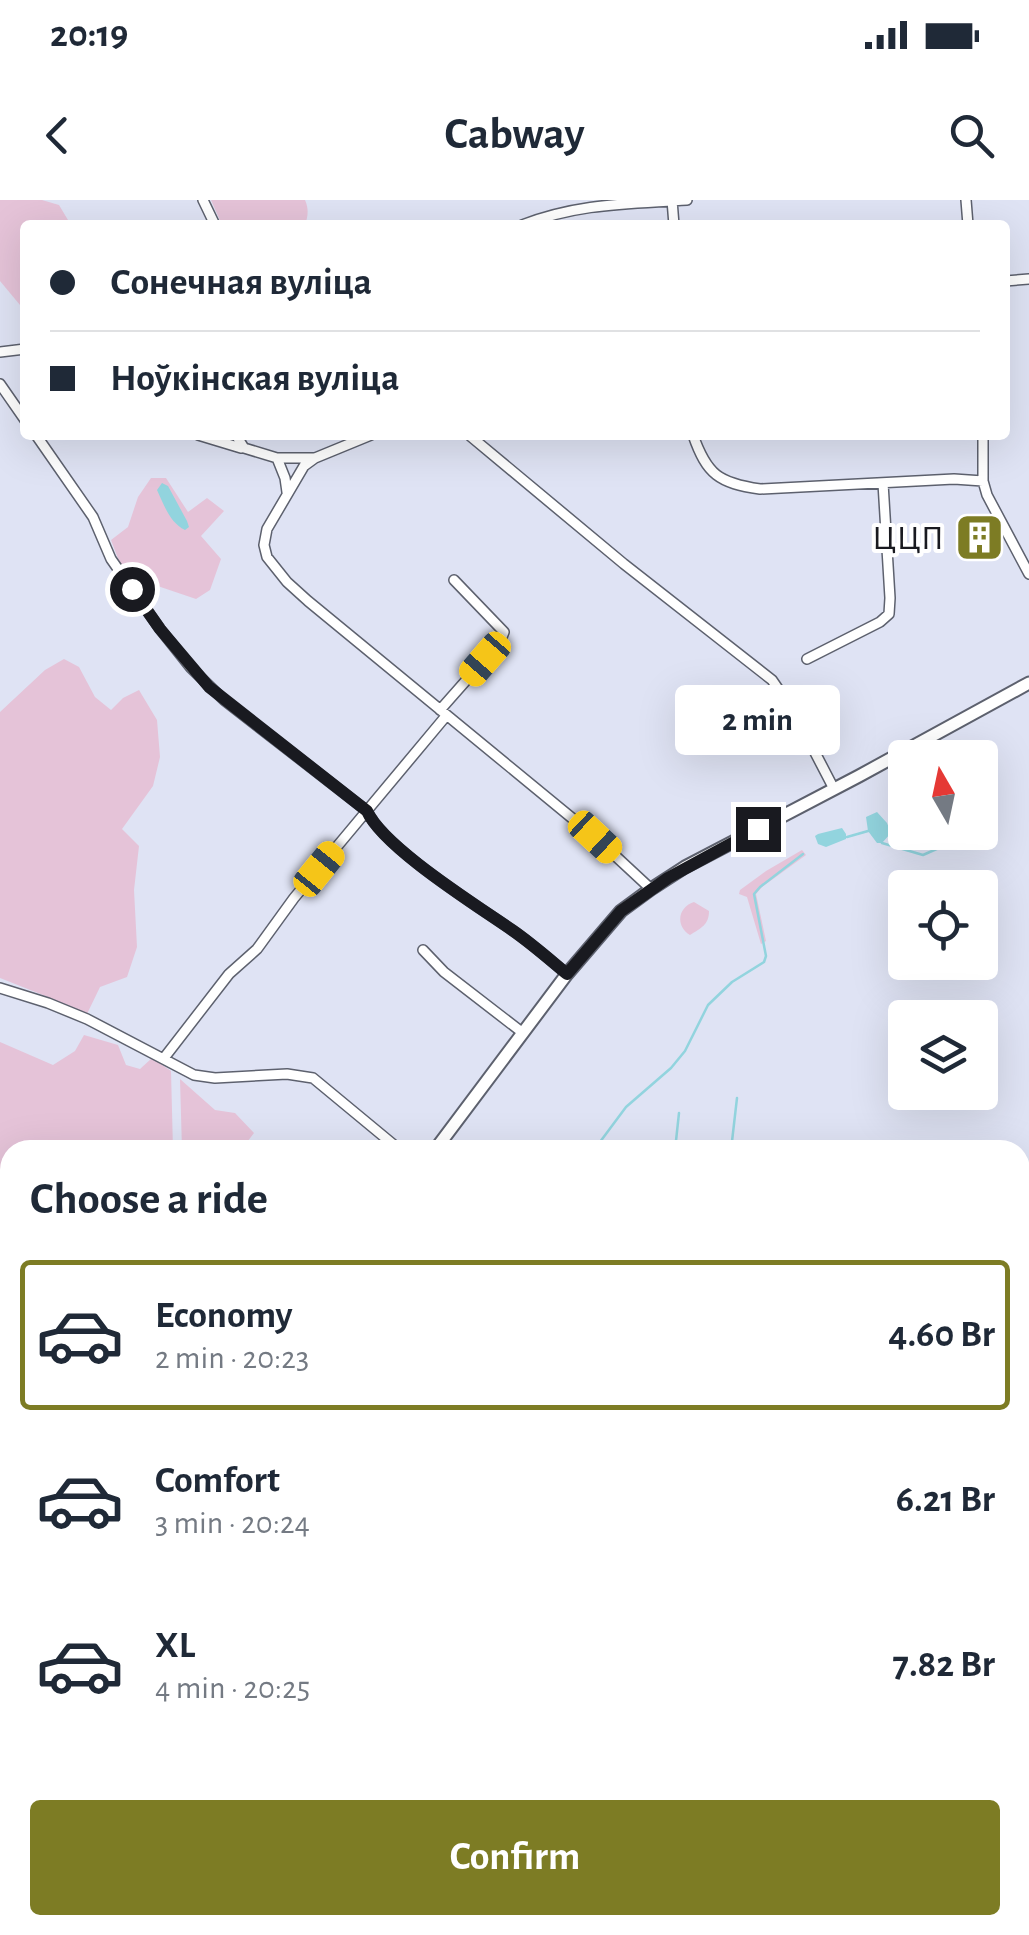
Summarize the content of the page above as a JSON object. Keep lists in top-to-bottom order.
{
  "places": {
    "building": ["ЦЦП"]
  },
  "north": "top",
  "page": {
    "status": "20:19",
    "header": "Cabway",
    "banner": ["Сонечная вуліца", "Ноўкінская вуліца"],
    "bubble": "2 min",
    "heading": "Choose a ride",
    "list": [
      {
        "name": "Economy",
        "note": "2 min · 20:23",
        "value": "4.60 Br"
      },
      {
        "name": "Comfort",
        "note": "3 min · 20:24",
        "value": "6.21 Br"
      },
      {
        "name": "XL",
        "note": "4 min · 20:25",
        "value": "7.82 Br"
      }
    ],
    "buttons": "Confirm"
  }
}
